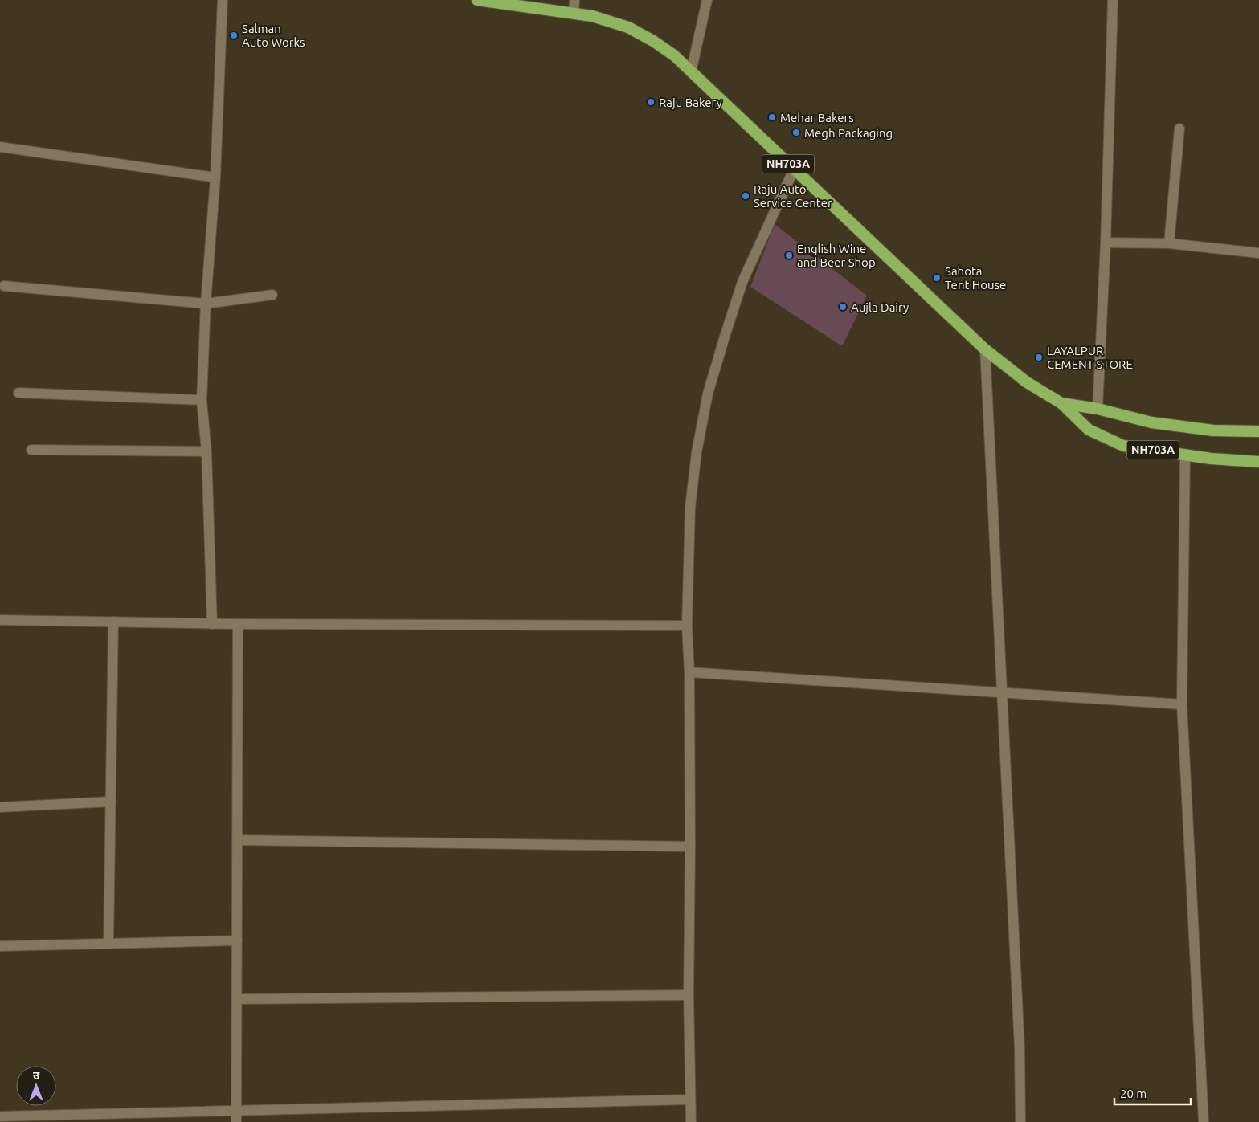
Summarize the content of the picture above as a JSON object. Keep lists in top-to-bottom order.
{
  "streets": {
    "highway": ["NH703A"]
  },
  "places": [
    "Salman Auto Works",
    "Raju Bakery",
    "Mehar Bakers",
    "Megh Packaging",
    "Raju Auto Service Center",
    "English Wine and Beer Shop",
    "Sahota Tent House",
    "Aujla Dairy",
    "LAYALPUR CEMENT STORE"
  ],
  "scale_bar": "20 m",
  "north": "top"
}
